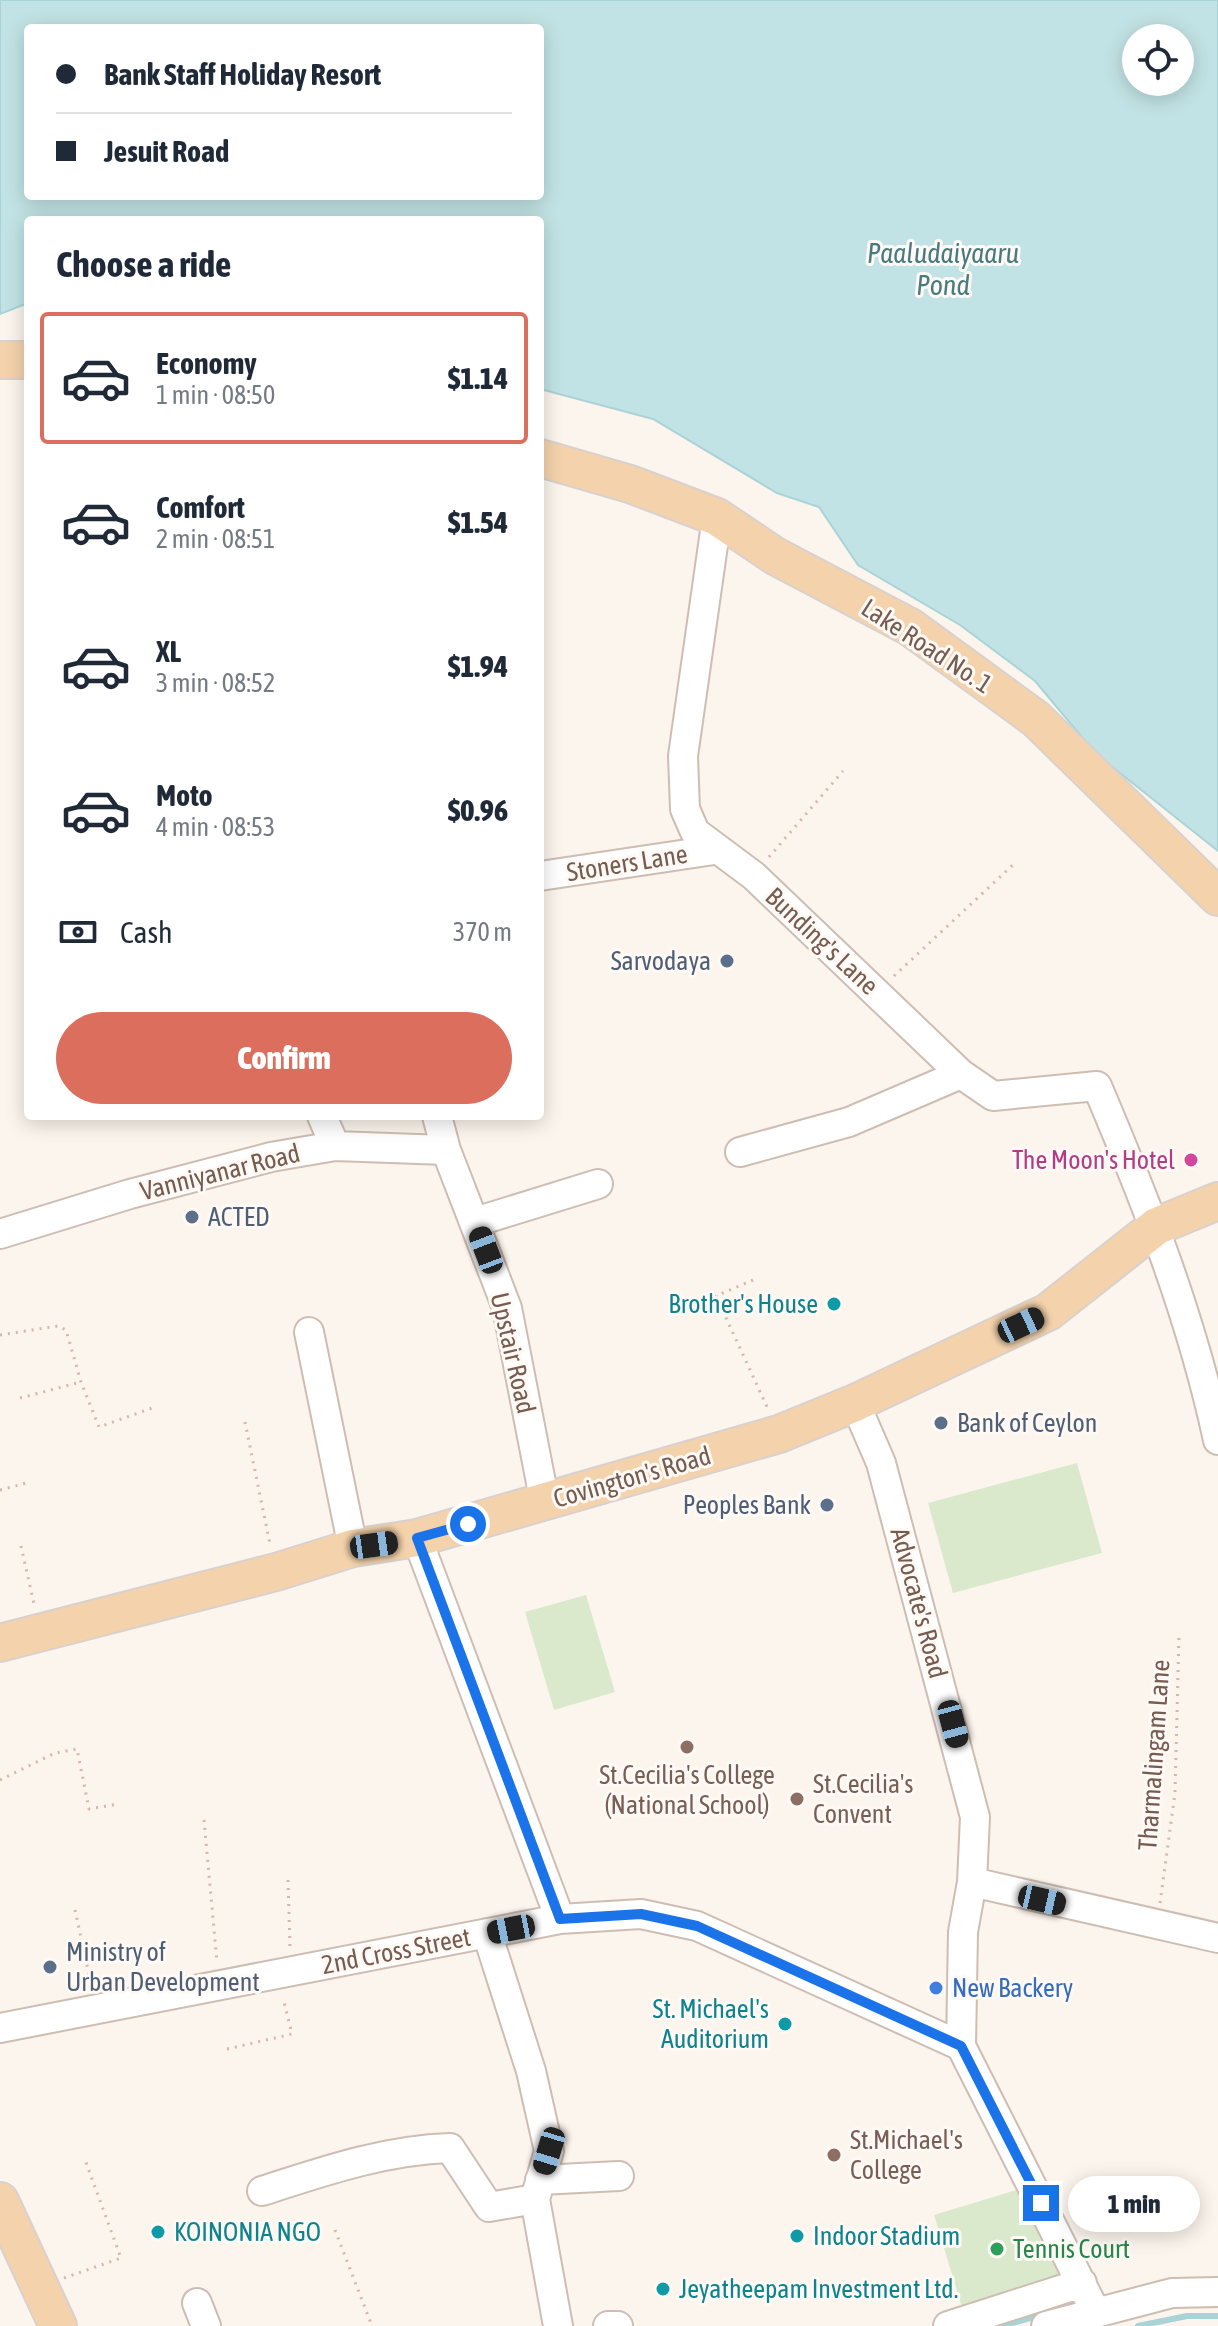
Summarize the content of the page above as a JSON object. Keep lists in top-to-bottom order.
{
  "streets": {
    "main road": ["Lake Road No. 1", "Covington's Road"],
    "street": [
      "Stoners Lane",
      "Bunding's Lane",
      "Vanniyanar Road",
      "Upstair Road",
      "Advocate's Road",
      "2nd Cross Street"
    ],
    "path": ["Tharmalingam Lane"]
  },
  "crossings": [
    ["Lake Road No. 1", "Bunding's Lane"],
    ["Stoners Lane", "Bunding's Lane"],
    ["Bunding's Lane", "Covington's Road"],
    ["Vanniyanar Road", "Upstair Road"],
    ["Upstair Road", "Covington's Road"],
    ["Covington's Road", "Advocate's Road"],
    ["Advocate's Road", "2nd Cross Street"]
  ],
  "water": ["Paaludaiyaaru Pond"],
  "places": [
    "Sarvodaya",
    "The Moon's Hotel",
    "ACTED",
    "Brother's House",
    "Bank of Ceylon",
    "Peoples Bank",
    "St.Cecilia's College (National School)",
    "St.Cecilia's Convent",
    "Ministry of Urban Development",
    "New Backery",
    "St. Michael's Auditorium",
    "St.Michael's College",
    "KOINONIA NGO",
    "Indoor Stadium",
    "Tennis Court",
    "Jeyatheepam Investment Ltd."
  ],
  "page": {
    "banner": ["Bank Staff Holiday Resort", "Jesuit Road"],
    "heading": "Choose a ride",
    "list": [
      {
        "name": "Economy",
        "note": "1 min · 08:50",
        "value": "$1.14"
      },
      {
        "name": "Comfort",
        "note": "2 min · 08:51",
        "value": "$1.54"
      },
      {
        "name": "XL",
        "note": "3 min · 08:52",
        "value": "$1.94"
      },
      {
        "name": "Moto",
        "note": "4 min · 08:53",
        "value": "$0.96"
      }
    ],
    "pay": ["Cash", "370 m"],
    "buttons": "Confirm",
    "bubble": "1 min"
  }
}
